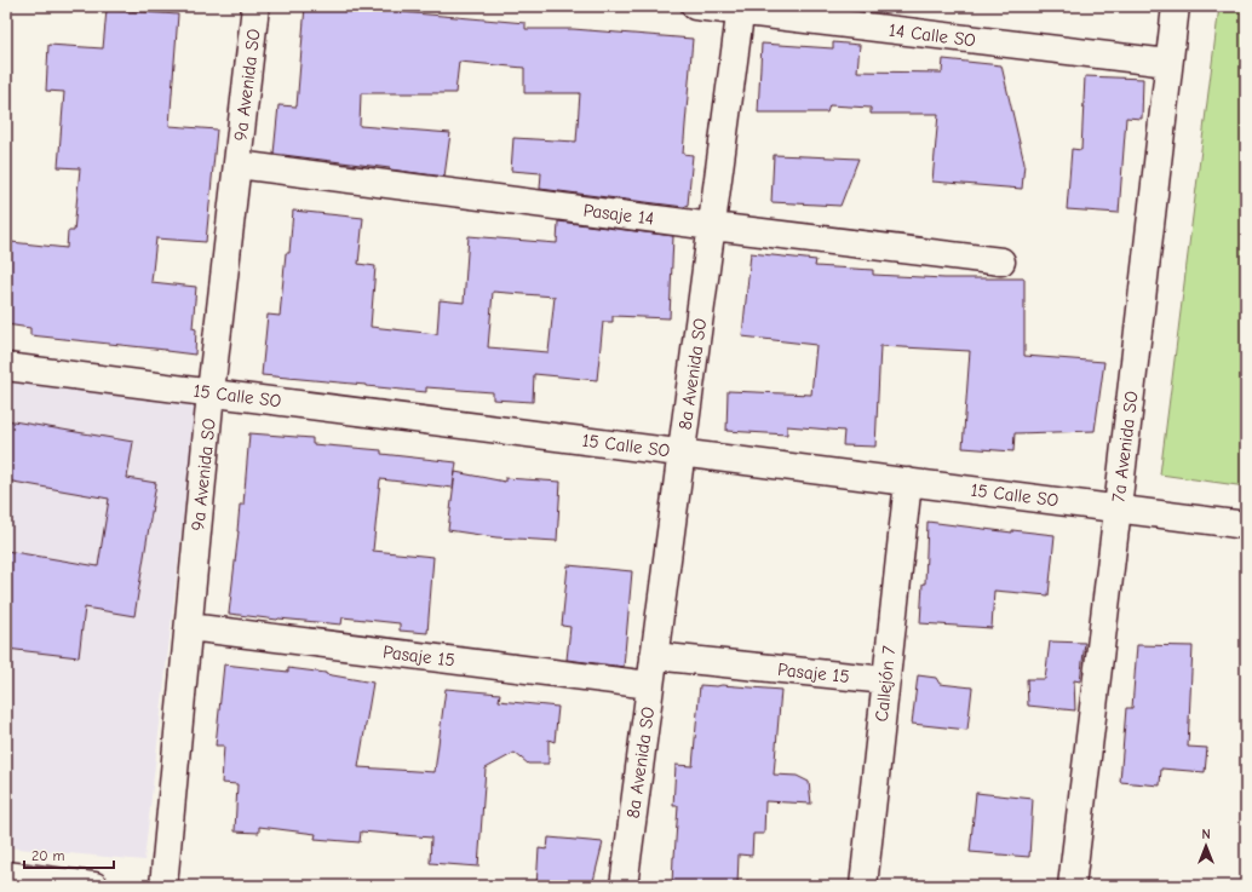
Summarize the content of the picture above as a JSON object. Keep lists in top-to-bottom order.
{
  "streets": {
    "street": [
      "14 Calle SO",
      "9a Avenida SO",
      "Pasaje 14",
      "8a Avenida SO",
      "15 Calle SO",
      "7a Avenida SO",
      "Pasaje 15",
      "Callejón 7"
    ]
  },
  "crossings": [
    ["14 Calle SO", "8a Avenida SO"],
    ["14 Calle SO", "7a Avenida SO"],
    ["9a Avenida SO", "Pasaje 14"],
    ["9a Avenida SO", "15 Calle SO"],
    ["9a Avenida SO", "Pasaje 15"],
    ["Pasaje 14", "8a Avenida SO"],
    ["8a Avenida SO", "15 Calle SO"],
    ["8a Avenida SO", "Pasaje 15"],
    ["15 Calle SO", "7a Avenida SO"],
    ["15 Calle SO", "Callejón 7"],
    ["Pasaje 15", "Callejón 7"]
  ],
  "scale_bar": "20 m",
  "north": "top"
}
